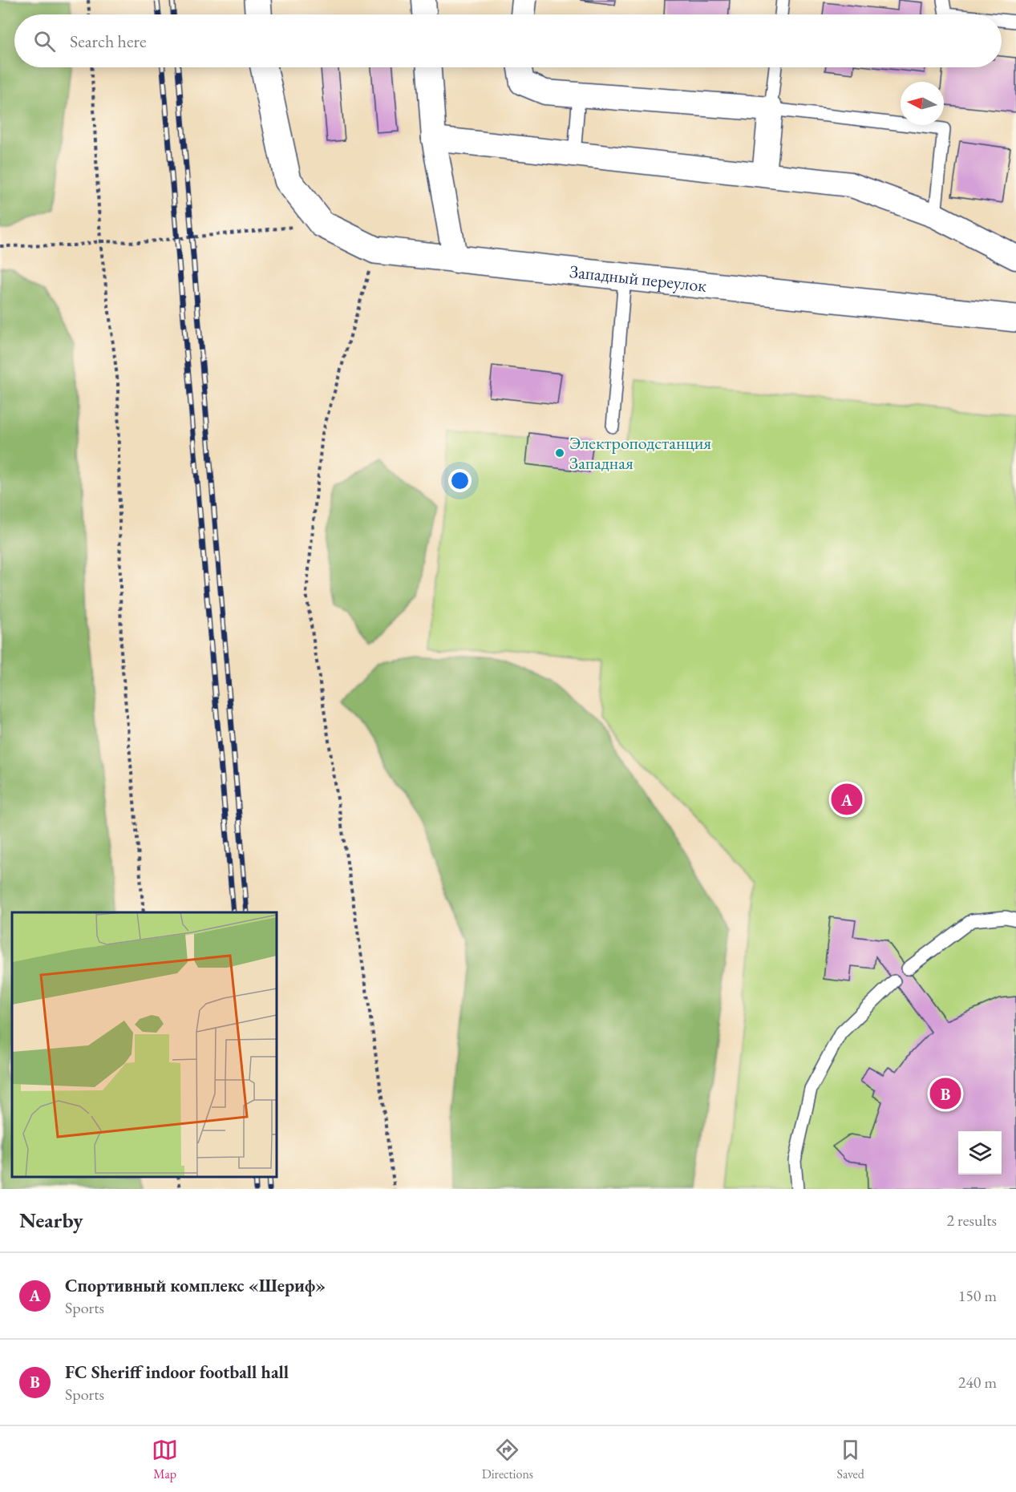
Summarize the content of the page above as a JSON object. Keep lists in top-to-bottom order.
{
  "streets": {
    "main road": ["Западный переулок"]
  },
  "places": ["Электроподстанция Западная"],
  "north": "left",
  "page": {
    "search": "Search here",
    "pins": ["A", "B"],
    "heading": ["Nearby", "2 results"],
    "list": [
      {
        "mark": "A",
        "name": "Спортивный комплекс «Шериф»",
        "note": "Sports",
        "value": "150 m"
      },
      {
        "mark": "B",
        "name": "FC Sheriff indoor football hall",
        "note": "Sports",
        "value": "240 m"
      }
    ],
    "nav": ["Map", "Directions", "Saved"]
  }
}
